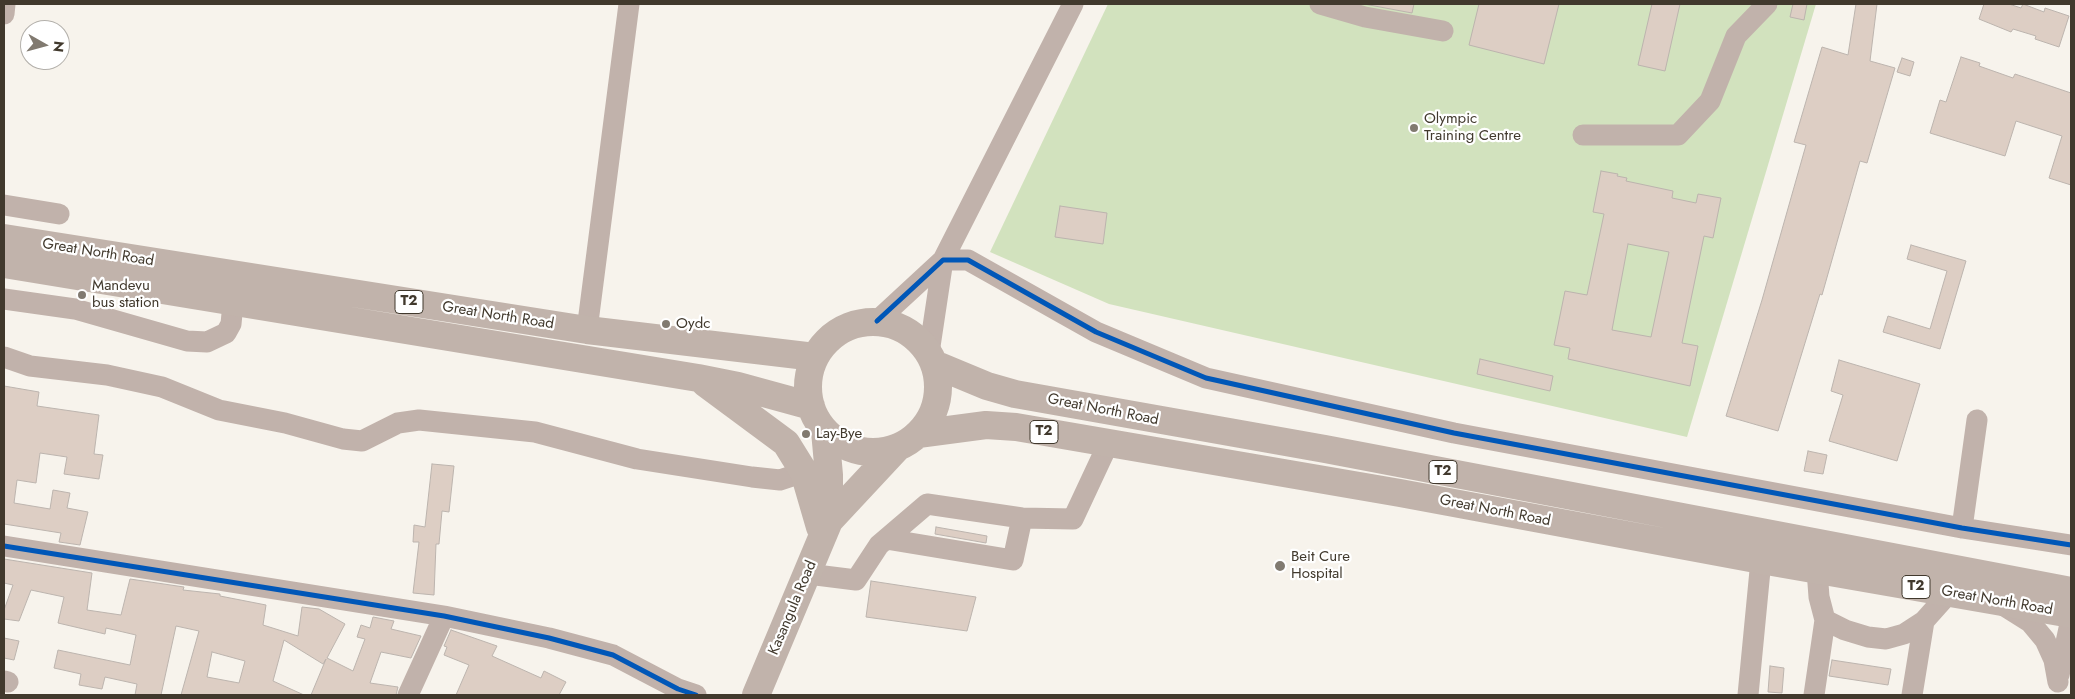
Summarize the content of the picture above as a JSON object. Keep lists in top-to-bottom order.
{
  "streets": {
    "main road": ["Great North Road", "T2", "Kasangula Road"]
  },
  "crossings": [
    ["Great North Road", "T2"],
    ["Great North Road", "Kasangula Road"],
    ["T2", "Kasangula Road"]
  ],
  "places": [
    "Olympic Training Centre",
    "Mandevu bus station",
    "Oydc",
    "Lay-Bye",
    "Beit Cure Hospital"
  ],
  "north": "right"
}
